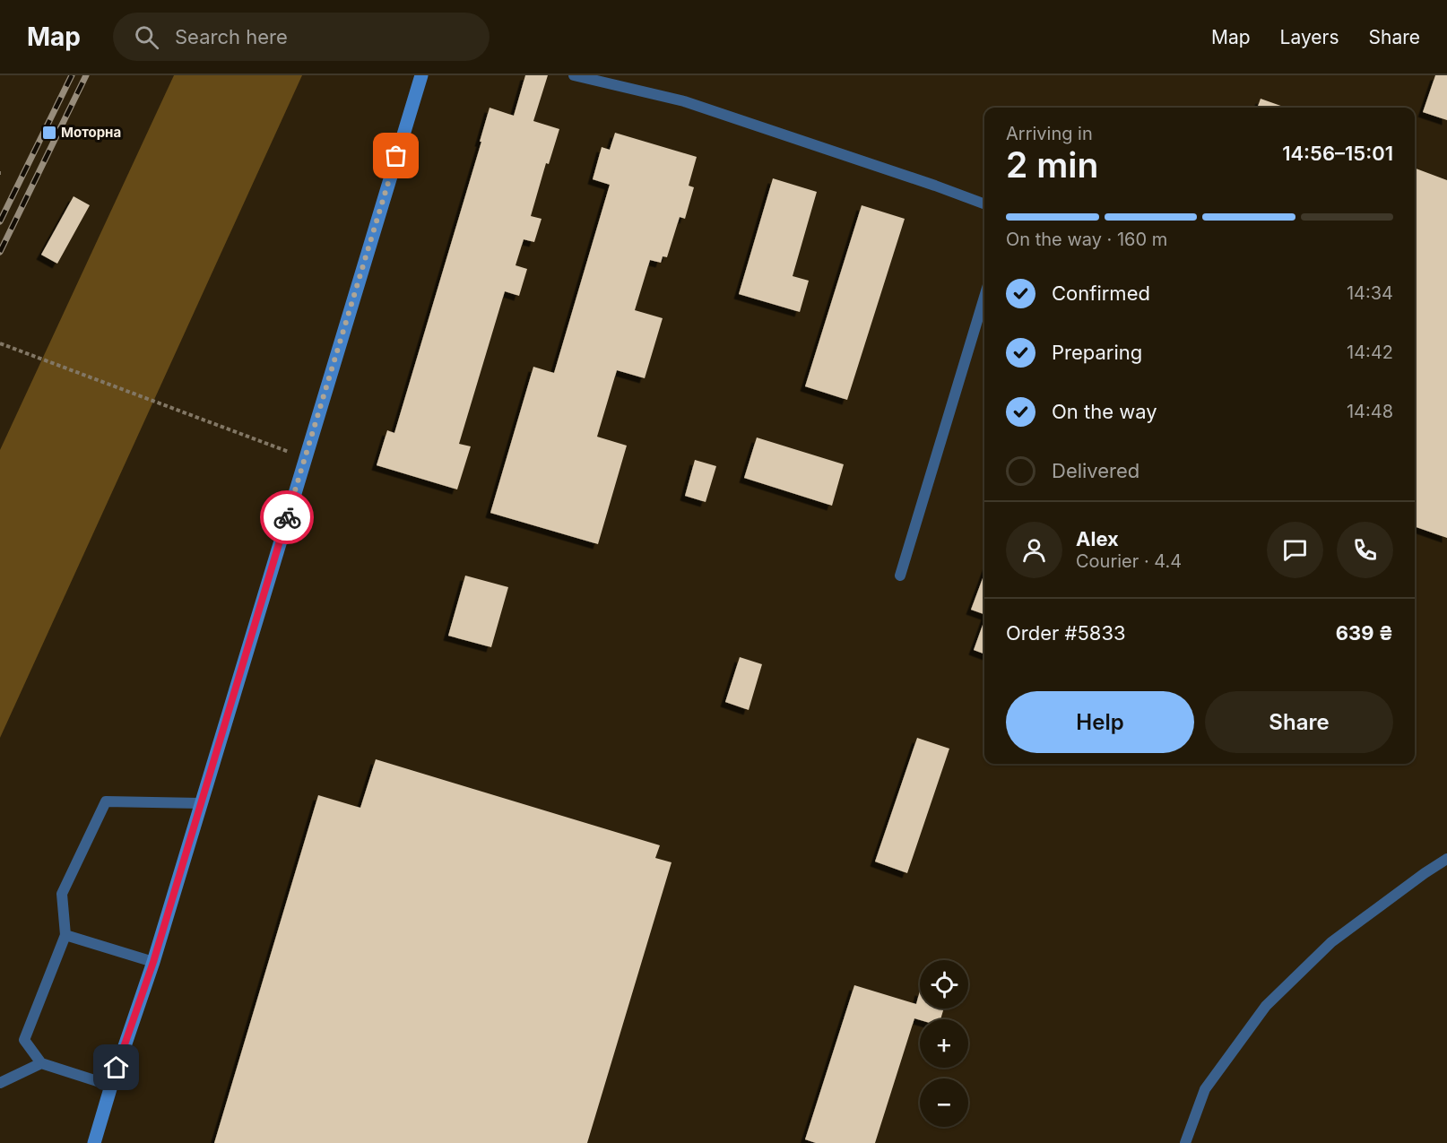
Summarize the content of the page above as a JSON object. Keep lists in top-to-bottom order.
{
  "places": {
    "transit": ["Моторна"]
  },
  "page": {
    "header": "Map",
    "search": "Search here",
    "nav": ["Map", "Layers", "Share"],
    "heading": ["2 min", "Arriving in", "14:56–15:01"],
    "panel": [
      "Alex",
      "Courier · 4.4",
      "Order #5833",
      "639 ₴"
    ],
    "bar": "On the way · 160 m",
    "list": [
      ["Confirmed", "14:34"],
      ["Preparing", "14:42"],
      ["On the way", "14:48"],
      "Delivered"
    ],
    "buttons": ["Help", "Share"],
    "map_buttons": ["+", "−"]
  }
}
